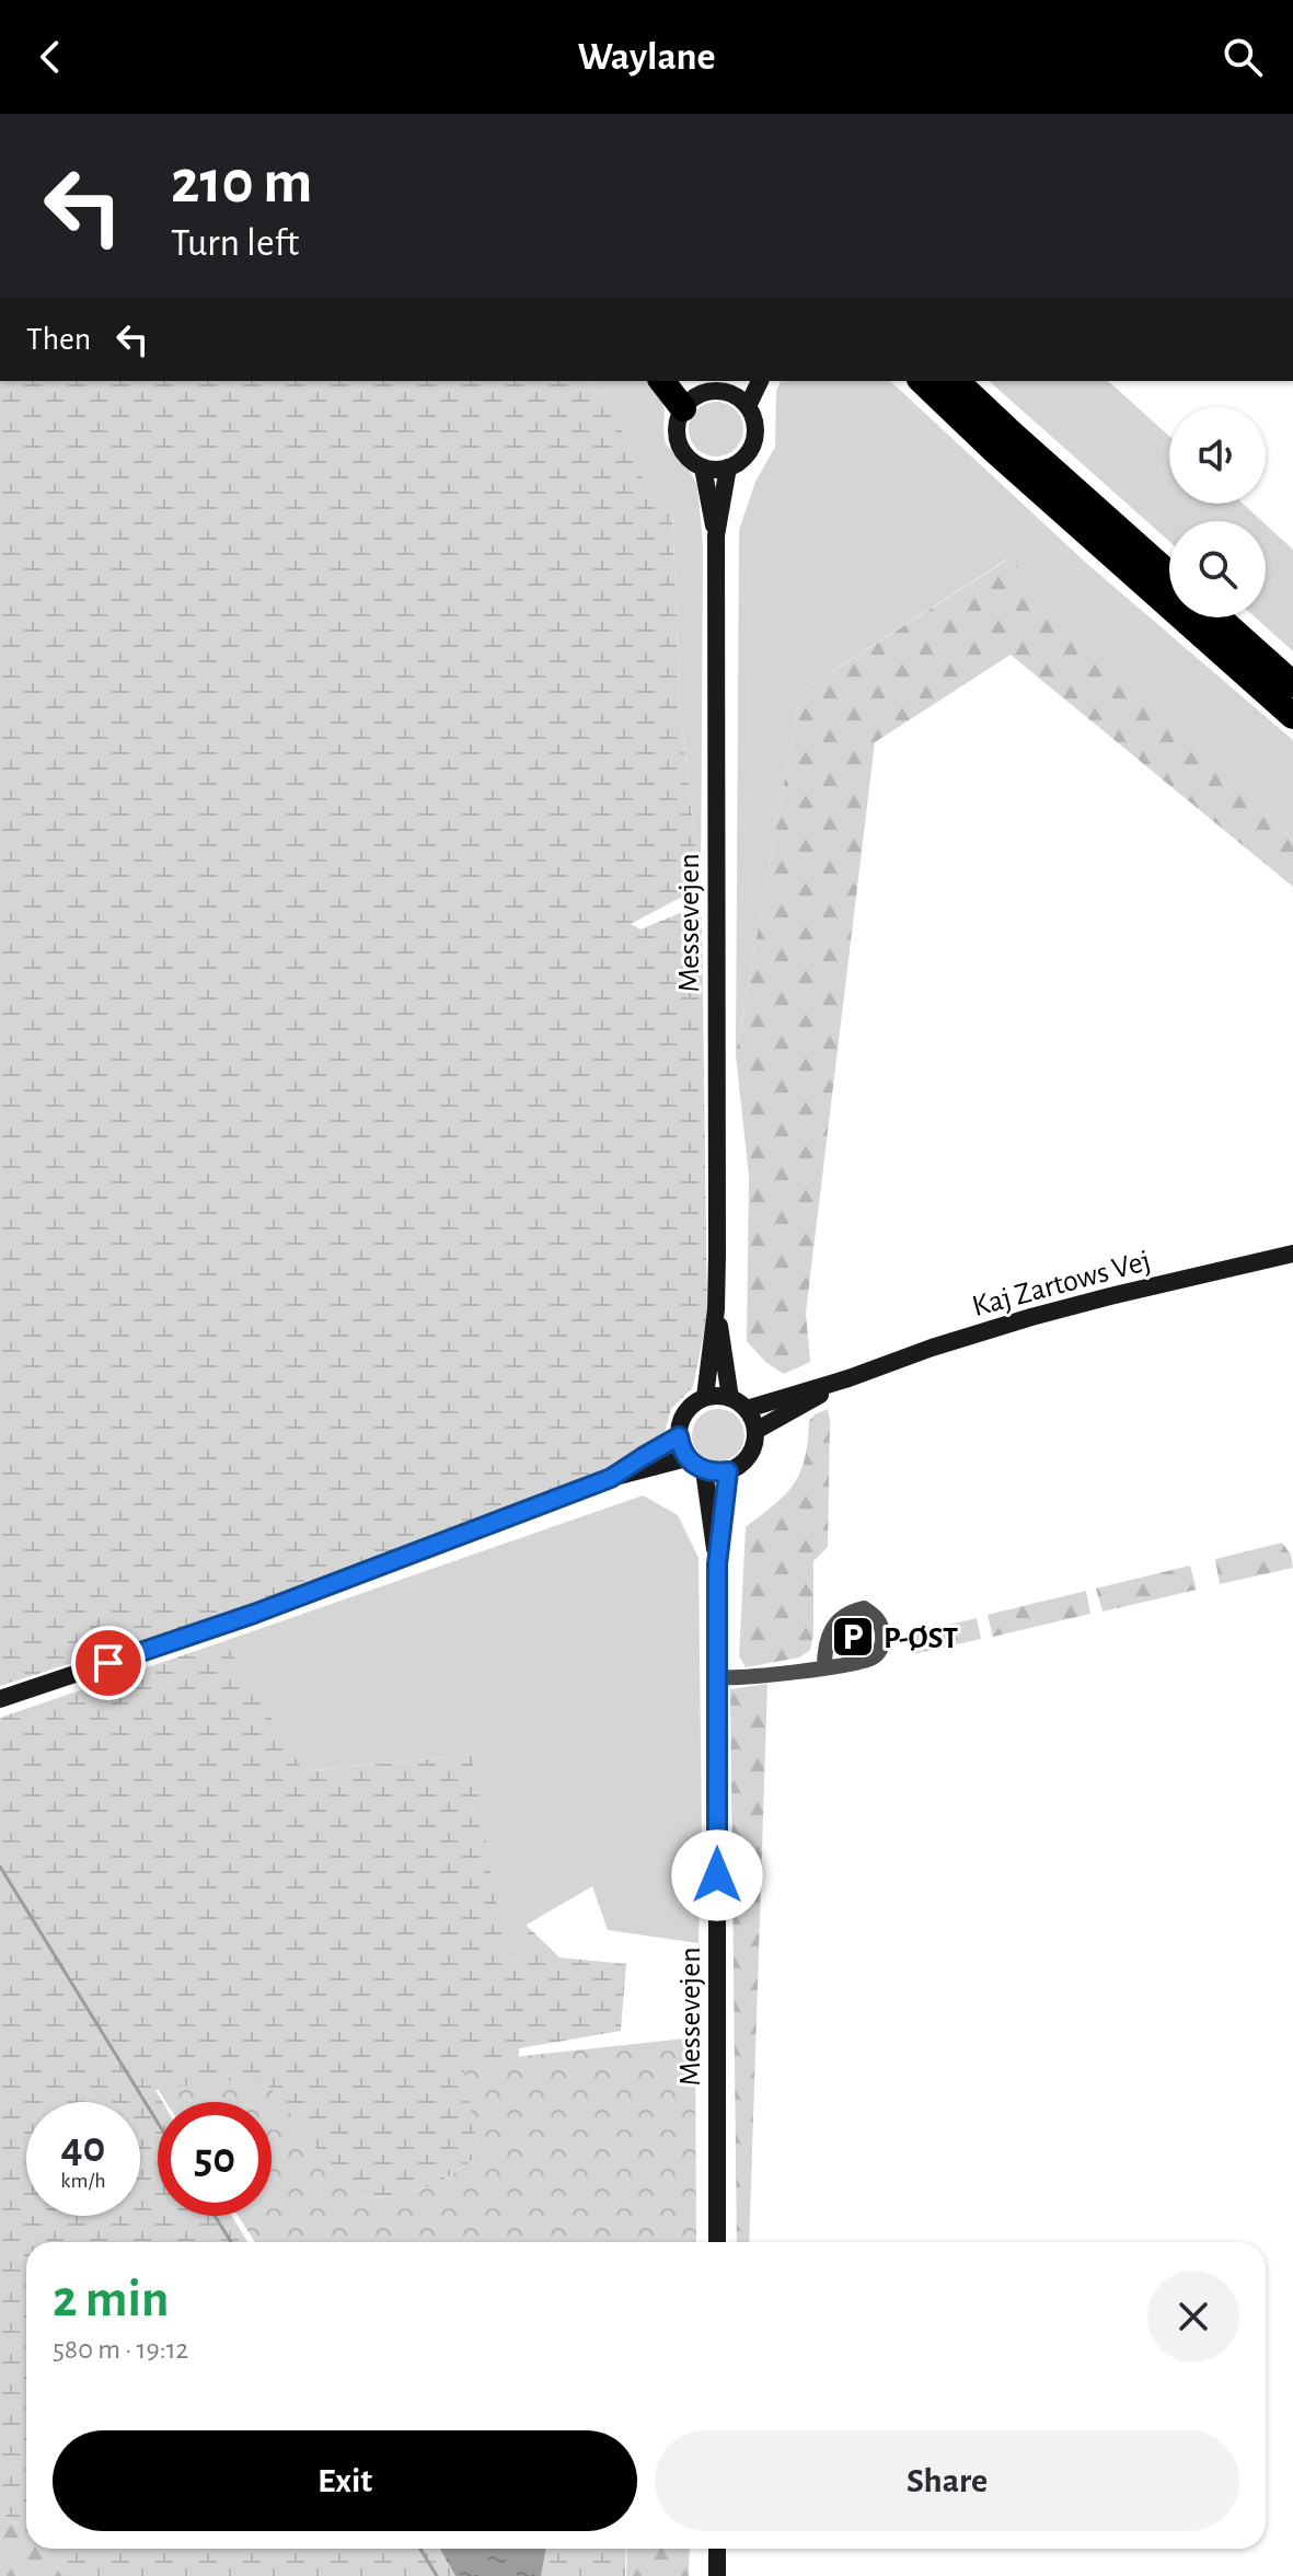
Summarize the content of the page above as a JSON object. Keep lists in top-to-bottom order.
{
  "streets": {
    "main road": ["Messevejen", "Kaj Zartows Vej"]
  },
  "crossings": [
    ["Messevejen", "Kaj Zartows Vej"]
  ],
  "places": {
    "parking": ["P-ØST"]
  },
  "page": {
    "header": "Waylane",
    "turn": ["210 m", "Turn left"],
    "then": "Then",
    "speed": "40 km/h",
    "limit": "50",
    "heading": ["2 min", "580 m · 19:12"],
    "buttons": ["Exit", "Share"]
  }
}
